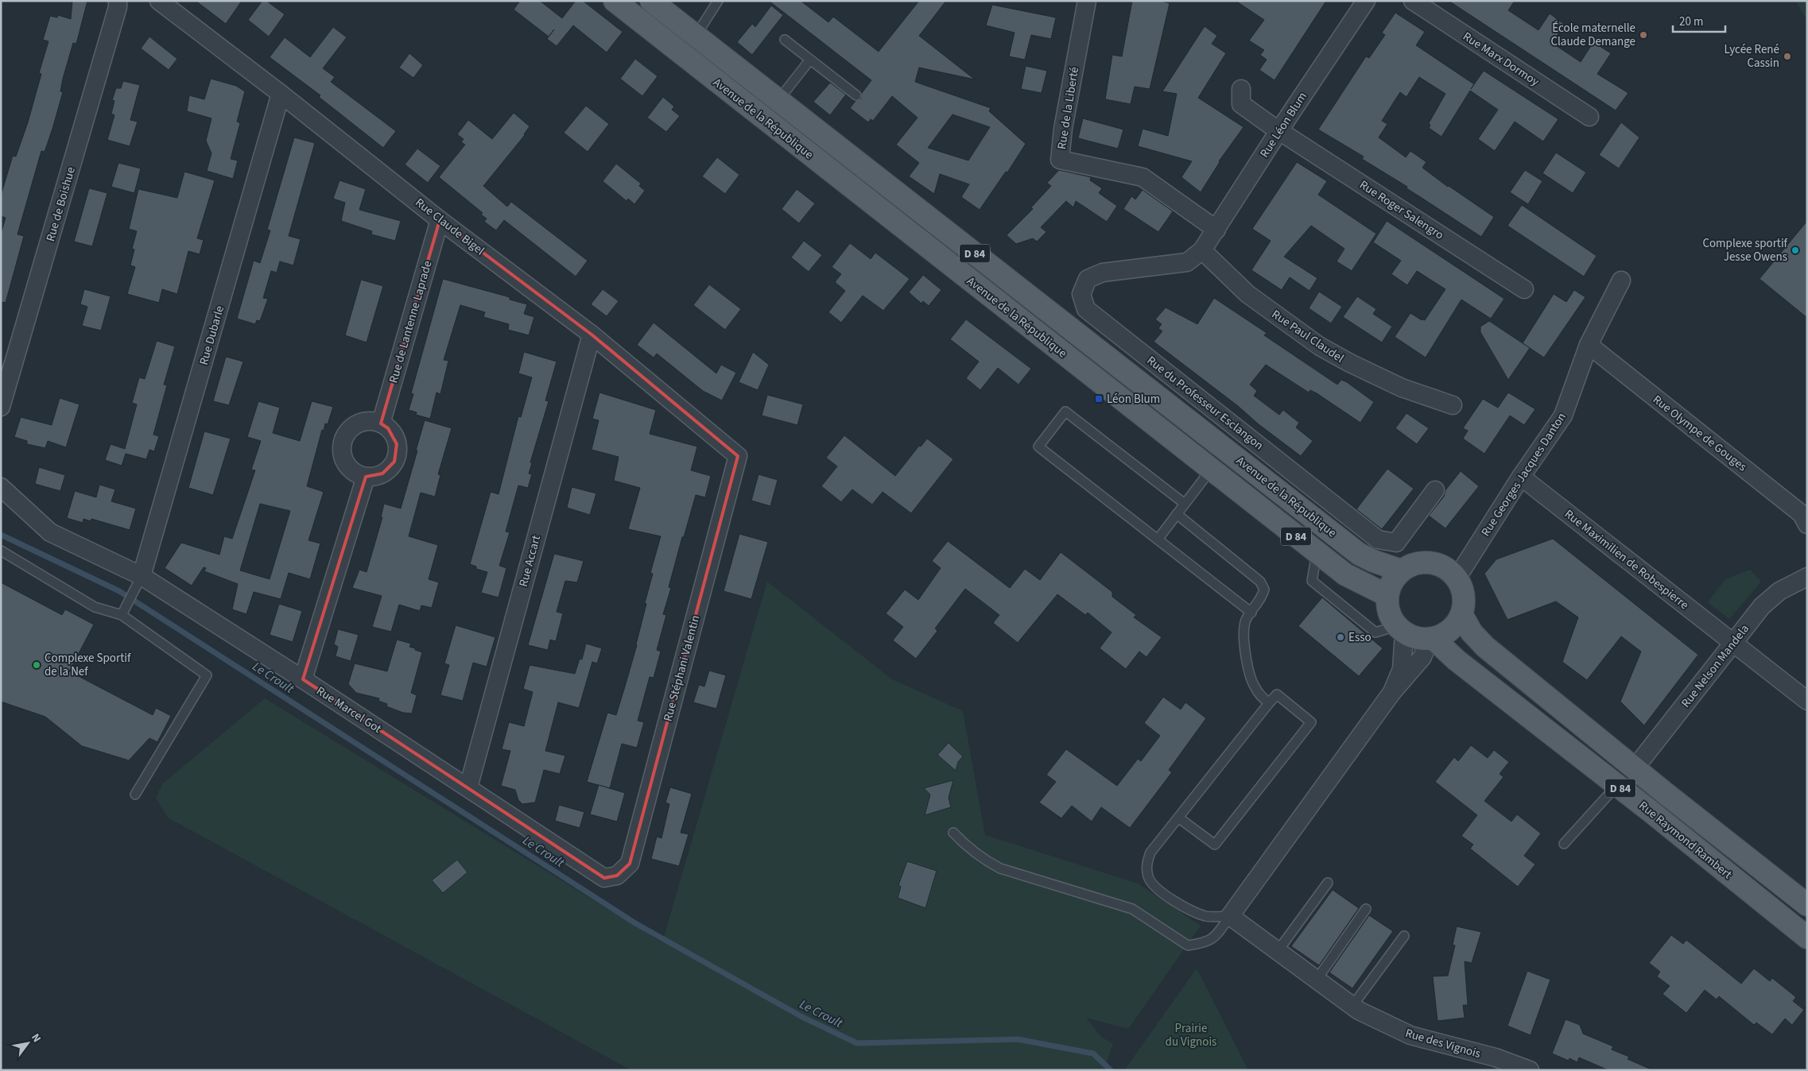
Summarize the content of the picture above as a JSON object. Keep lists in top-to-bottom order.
{
  "streets": {
    "main road": ["Avenue de la République", "D 84", "Rue Raymond Rambert"],
    "street": [
      "Rue Marx Dormoy",
      "Rue de la Liberté",
      "Rue Léon Blum",
      "Rue de Boishue",
      "Rue Roger Salengro",
      "Rue Claude Bigel",
      "Rue de Lantenne Laprade",
      "Rue Dubarle",
      "Rue Paul Claudel",
      "Rue du Professeur Esclangon",
      "Rue Olympe de Gouges",
      "Rue Georges Jacques Danton",
      "Rue Maximilien de Robespierre",
      "Rue Accart",
      "Rue Nelson Mandela",
      "Rue Stéphani Valentin",
      "Rue Marcel Got",
      "Rue des Vignois"
    ]
  },
  "crossings": [
    ["Rue de la Liberté", "Rue Léon Blum"],
    ["Avenue de la République", "Rue Georges Jacques Danton"],
    ["Avenue de la République", "Rue Raymond Rambert"],
    ["Rue Léon Blum", "Rue Roger Salengro"],
    ["Rue Léon Blum", "Rue Paul Claudel"],
    ["Rue Léon Blum", "Rue du Professeur Esclangon"],
    ["Rue Claude Bigel", "Rue de Lantenne Laprade"],
    ["Rue Claude Bigel", "Rue Dubarle"],
    ["Rue Claude Bigel", "Rue Accart"],
    ["Rue Claude Bigel", "Rue Stéphani Valentin"],
    ["Rue Dubarle", "Rue Marcel Got"],
    ["Rue Paul Claudel", "Rue du Professeur Esclangon"],
    ["Rue Olympe de Gouges", "Rue Georges Jacques Danton"],
    ["Rue Georges Jacques Danton", "Rue Maximilien de Robespierre"],
    ["Rue Georges Jacques Danton", "Rue Raymond Rambert"],
    ["Rue Maximilien de Robespierre", "Rue Nelson Mandela"],
    ["Rue Accart", "Rue Marcel Got"],
    ["Rue Nelson Mandela", "Rue Raymond Rambert"],
    ["Rue Stéphani Valentin", "Rue Marcel Got"]
  ],
  "water": ["Le Croult"],
  "parks": ["Prairie du Vignois"],
  "places": {
    "other": [
      "École maternelle Claude Demange",
      "Lycée René Cassin",
      "Complexe sportif Jesse Owens",
      "Esso",
      "Complexe Sportif de la Nef"
    ],
    "transit": ["Léon Blum"]
  },
  "scale_bar": "20 m",
  "north": "top right"
}
